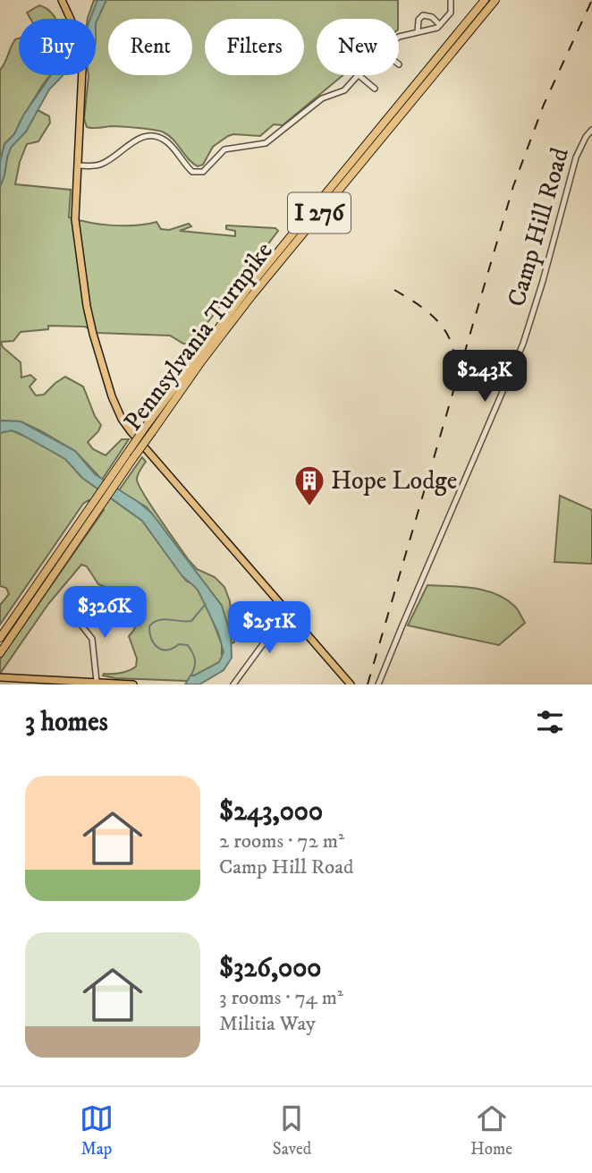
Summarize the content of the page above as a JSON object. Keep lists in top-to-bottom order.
{
  "streets": {
    "highway": ["I 276", "Pennsylvania Turnpike"],
    "street": ["Camp Hill Road"]
  },
  "places": {
    "building": ["Hope Lodge"]
  },
  "page": {
    "chip": [
      "Buy",
      "Rent",
      "Filters",
      "New"
    ],
    "price": ["$243K", "$326K", "$251K"],
    "heading": "3 homes",
    "list": [
      {
        "name": "$243,000",
        "note": "2 rooms · 72 m² · Camp Hill Road"
      },
      {
        "name": "$326,000",
        "note": "3 rooms · 74 m² · Militia Way"
      }
    ],
    "tabs": ["Map", "Saved", "Home"]
  }
}
